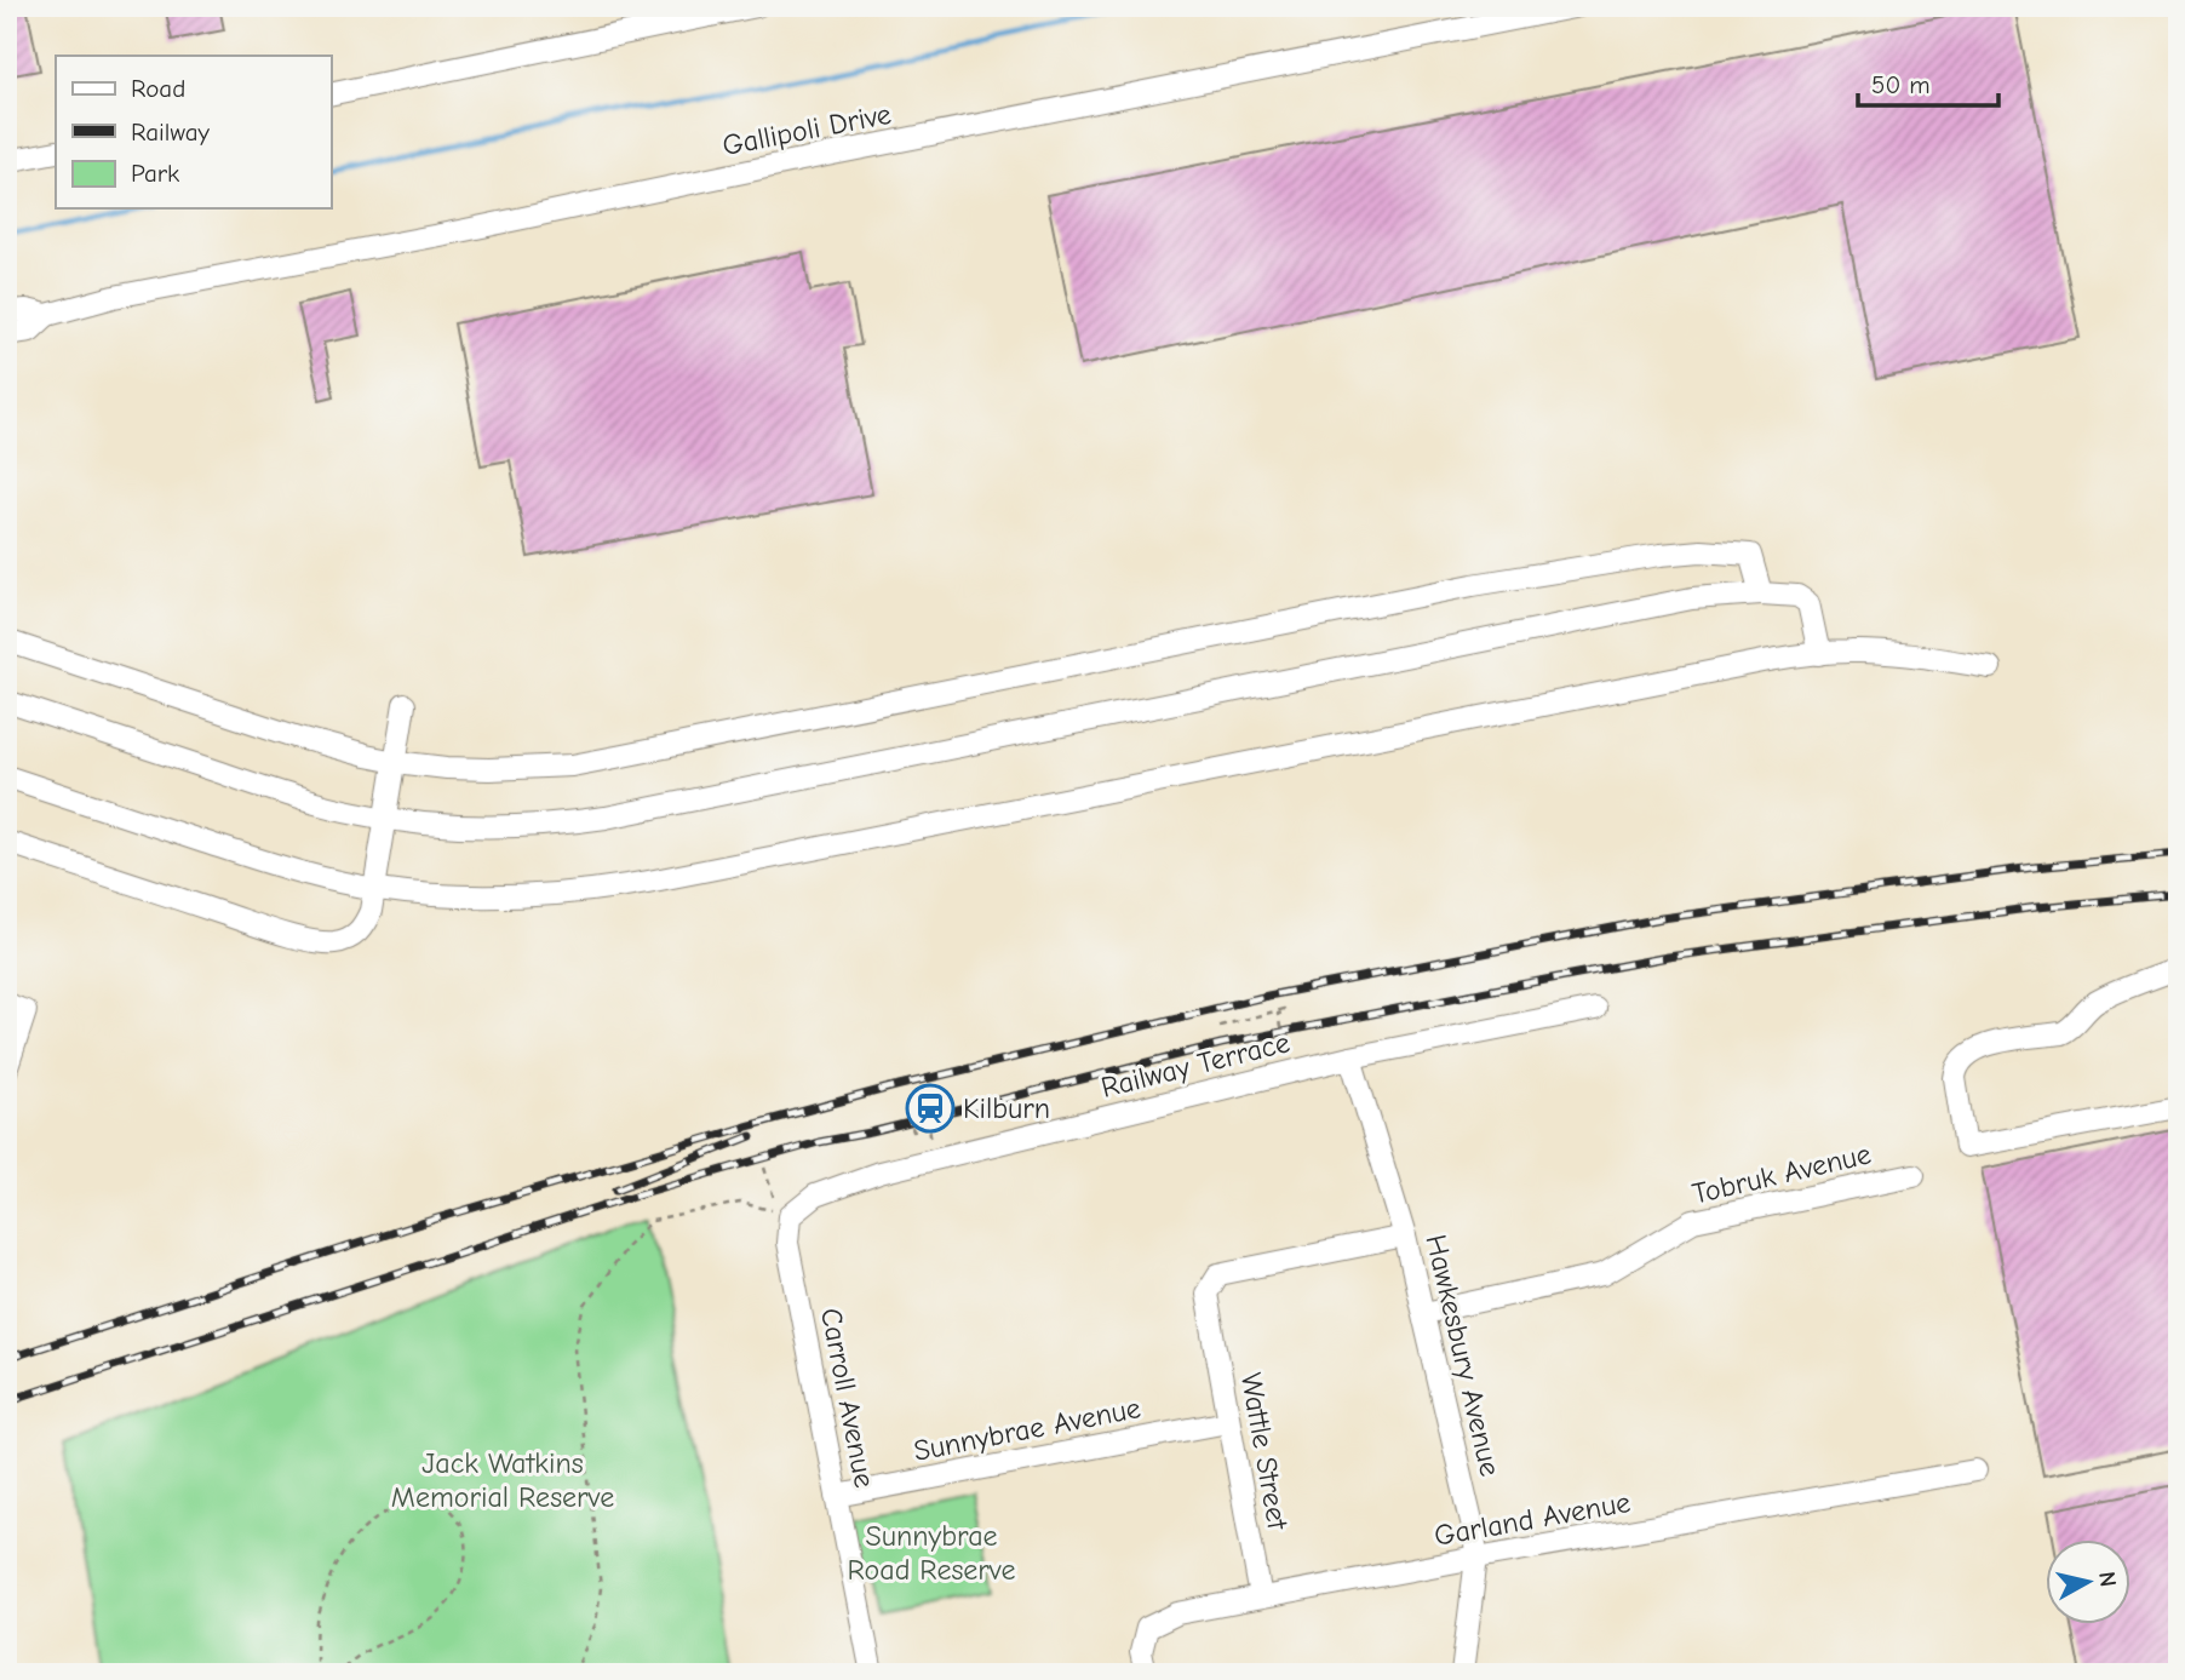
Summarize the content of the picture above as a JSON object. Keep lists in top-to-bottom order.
{
  "streets": {
    "street": [
      "Gallipoli Drive",
      "Railway Terrace",
      "Tobruk Avenue",
      "Hawkesbury Avenue",
      "Carroll Avenue",
      "Sunnybrae Avenue",
      "Wattle Street",
      "Garland Avenue"
    ]
  },
  "crossings": [
    ["Railway Terrace", "Hawkesbury Avenue"],
    ["Railway Terrace", "Carroll Avenue"],
    ["Tobruk Avenue", "Hawkesbury Avenue"],
    ["Hawkesbury Avenue", "Wattle Street"],
    ["Hawkesbury Avenue", "Garland Avenue"],
    ["Carroll Avenue", "Sunnybrae Avenue"],
    ["Sunnybrae Avenue", "Wattle Street"],
    ["Wattle Street", "Garland Avenue"]
  ],
  "parks": ["Jack Watkins Memorial Reserve", "Sunnybrae Road Reserve"],
  "places": {
    "station": ["Kilburn"]
  },
  "legend": ["Road", "Railway", "Park"],
  "scale_bar": "50 m",
  "north": "right"
}
